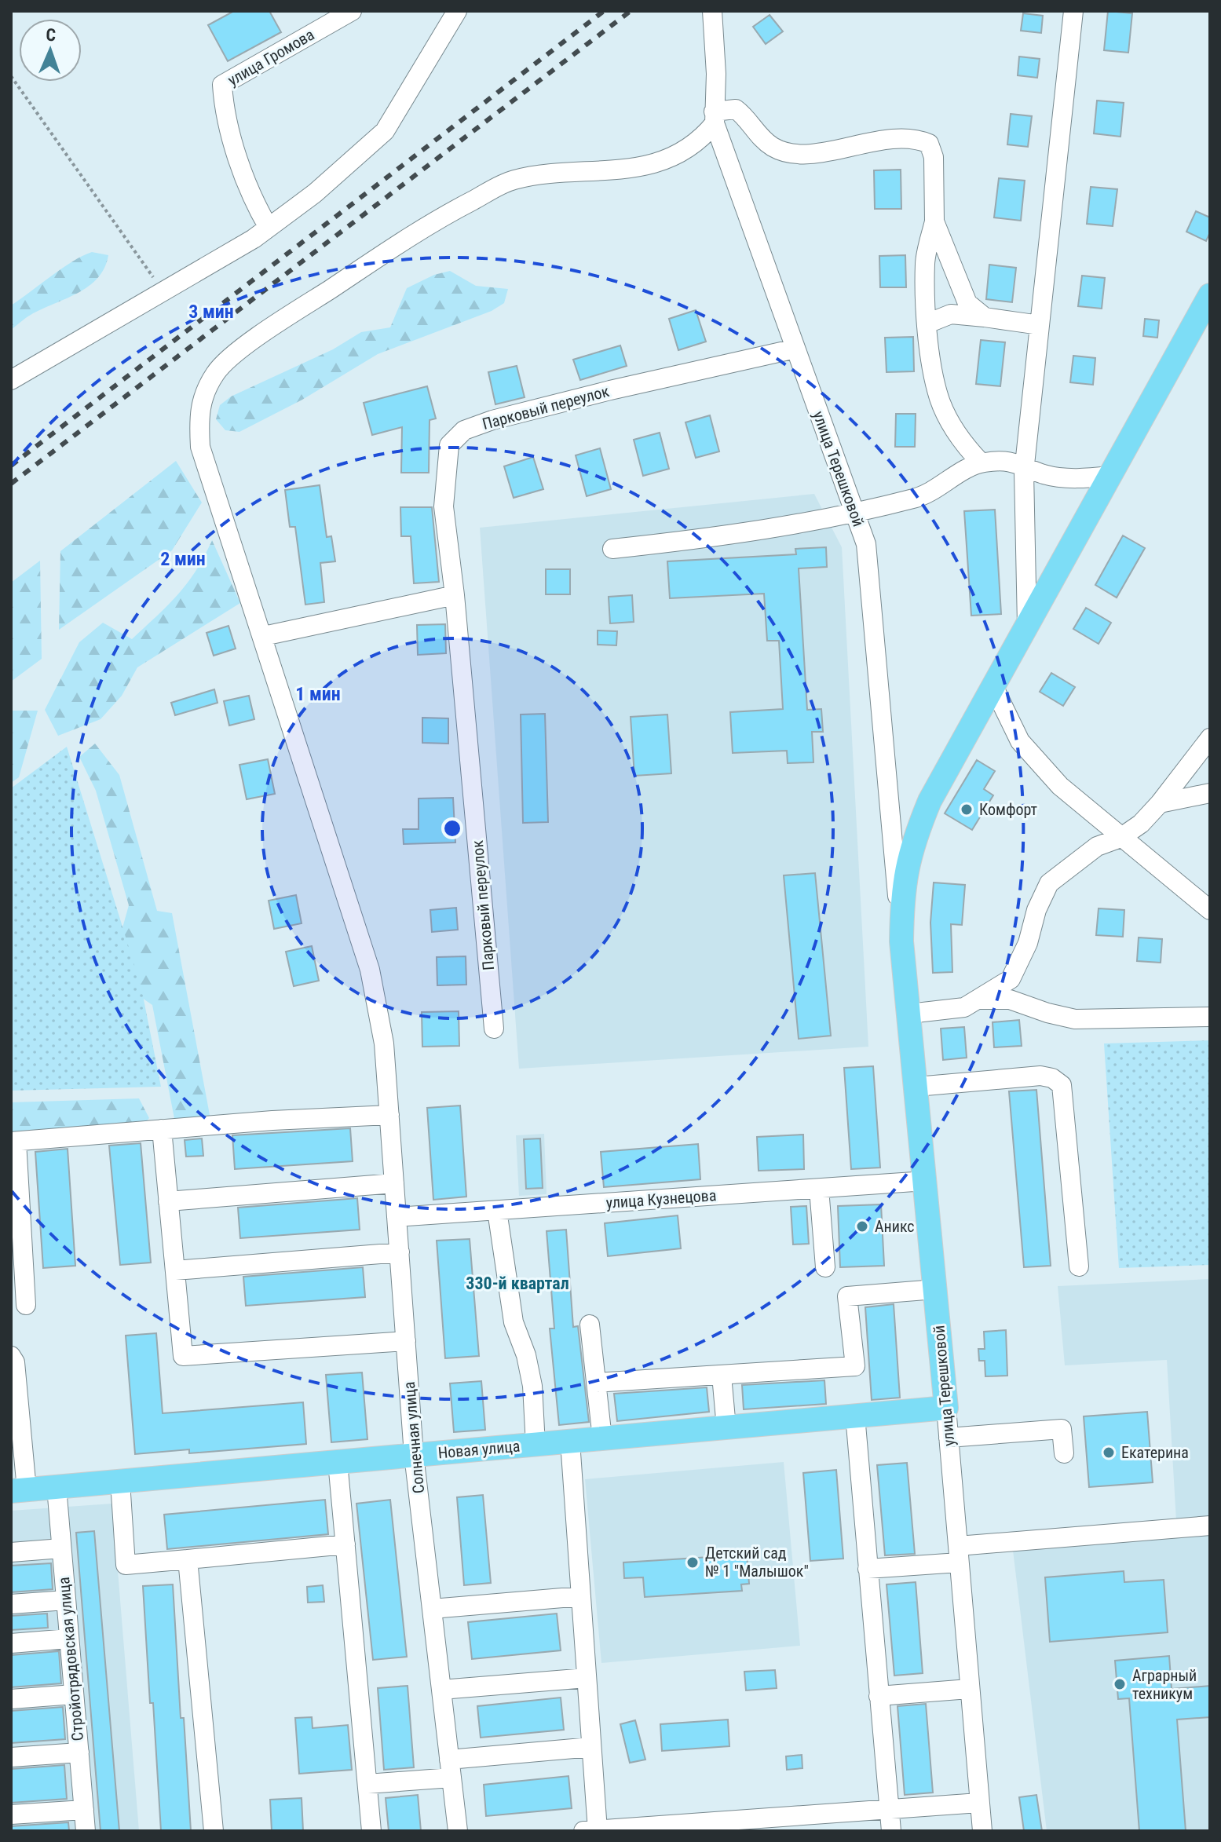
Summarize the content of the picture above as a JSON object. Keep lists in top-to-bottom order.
{
  "streets": {
    "main road": ["улица Терешковой", "Новая улица"],
    "street": [
      "улица Громова",
      "Парковый переулок",
      "улица Кузнецова",
      "Солнечная улица",
      "Стройотрядовская улица"
    ]
  },
  "crossings": [
    ["Парковый переулок", "улица Терешковой"],
    ["улица Терешковой", "улица Кузнецова"],
    ["улица Терешковой", "Новая улица"],
    ["улица Кузнецова", "Солнечная улица"],
    ["Солнечная улица", "Новая улица"],
    ["Новая улица", "Стройотрядовская улица"]
  ],
  "districts": ["330-й квартал"],
  "places": [
    "Комфорт",
    "Аникс",
    "Екатерина",
    "Детский сад № 1 \"Малышок\"",
    "Аграрный техникум"
  ],
  "north": "top",
  "rings": ["3 мин", "2 мин", "1 мин"]
}
